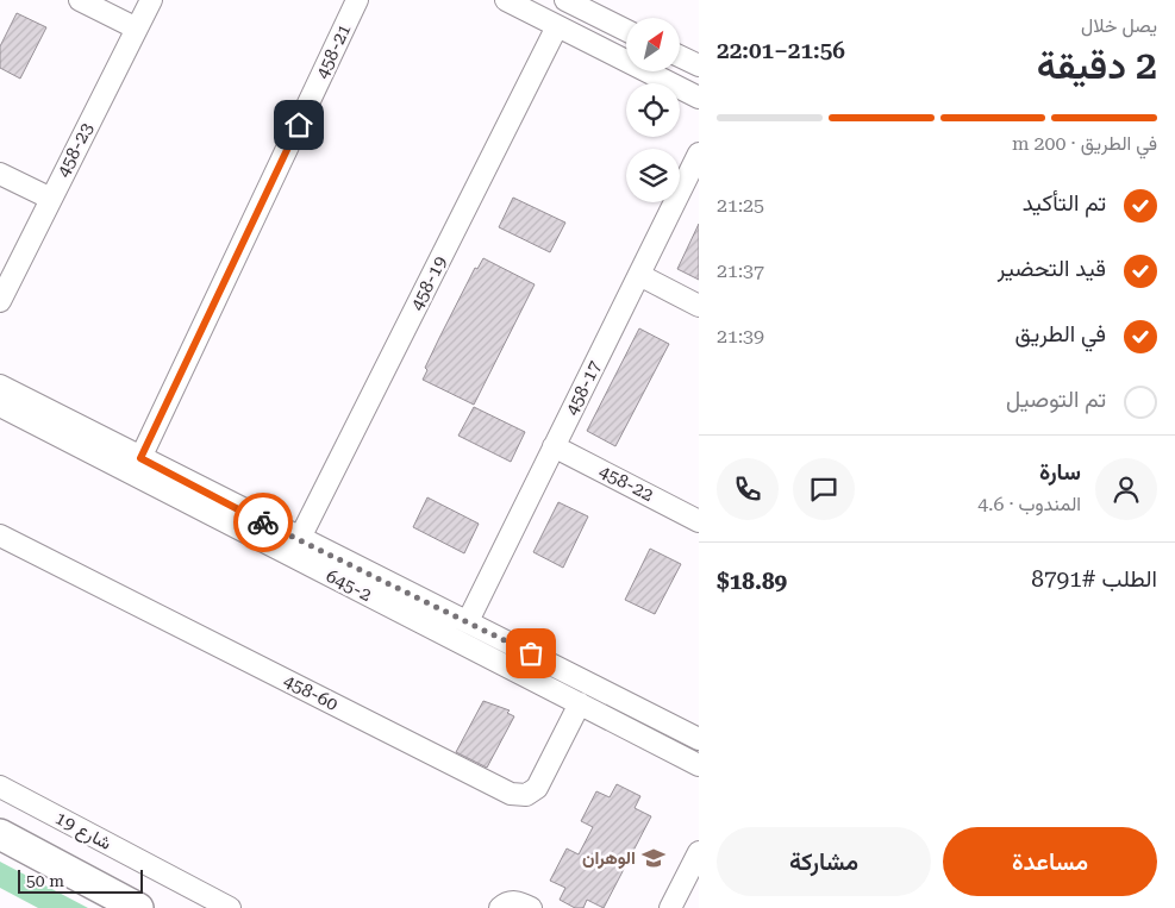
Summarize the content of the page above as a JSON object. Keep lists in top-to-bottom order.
{
  "streets": {
    "street": [
      "458-21",
      "458-23",
      "458-19",
      "458-17",
      "458-22",
      "645-2",
      "458-60",
      "شارع 19"
    ]
  },
  "crossings": [
    ["458-21", "645-2"],
    ["458-19", "645-2"],
    ["458-17", "458-22"],
    ["458-17", "645-2"],
    ["645-2", "458-60"]
  ],
  "places": {
    "school or university": ["الوهران"]
  },
  "scale_bar": "50 m",
  "north": "top right",
  "page": {
    "heading": ["2 دقيقة", "يصل خلال", "21:56–22:01"],
    "panel": [
      "سارة",
      "المندوب · 4.6",
      "الطلب #8791",
      "$18.89"
    ],
    "bar": "في الطريق · 200 m",
    "list": [
      ["تم التأكيد", "21:25"],
      ["قيد التحضير", "21:37"],
      ["في الطريق", "21:39"],
      "تم التوصيل"
    ],
    "buttons": ["مساعدة", "مشاركة"],
    "scale": "50 m"
  }
}
